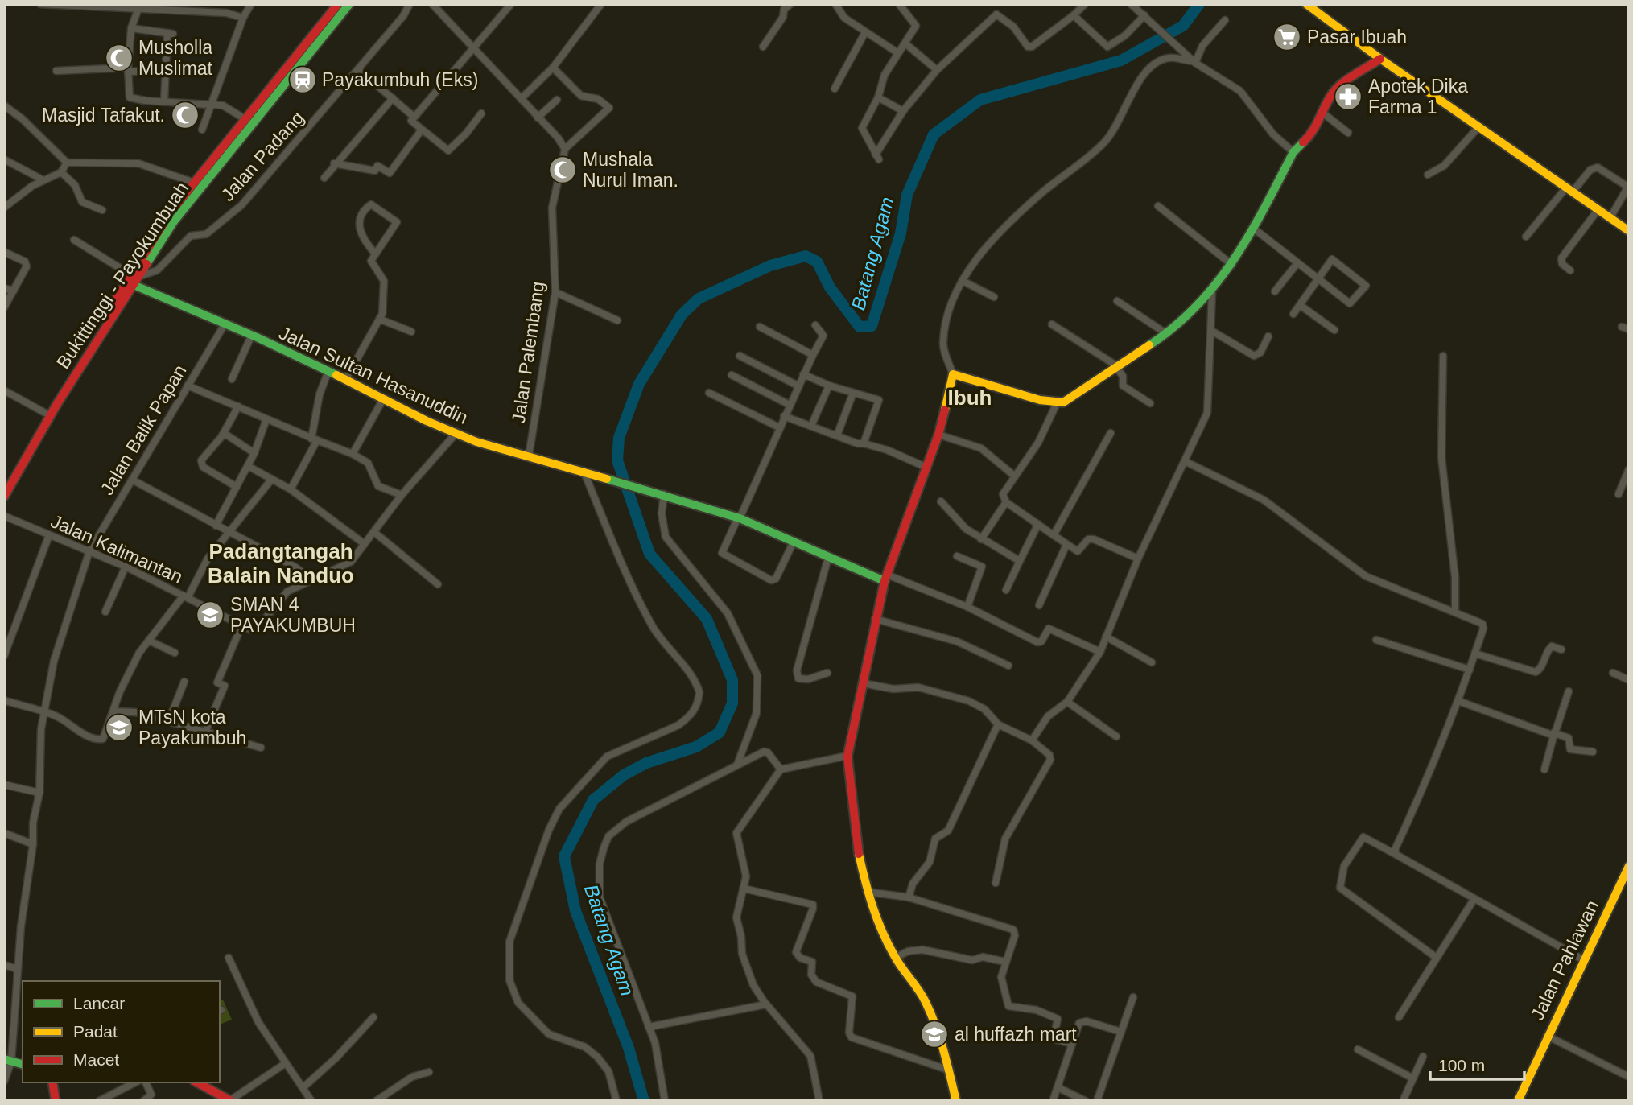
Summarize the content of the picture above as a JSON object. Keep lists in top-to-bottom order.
{
  "streets": {
    "main road": ["Bukittinggi - Payokumbuah", "Jalan Sultan Hasanuddin", "Jalan Pahlawan"],
    "street": [
      "Jalan Padang",
      "Jalan Palembang",
      "Jalan Balik Papan",
      "Jalan Kalimantan"
    ]
  },
  "crossings": [
    ["Jalan Padang", "Bukittinggi - Payokumbuah"],
    ["Bukittinggi - Payokumbuah", "Jalan Sultan Hasanuddin"],
    ["Jalan Palembang", "Jalan Sultan Hasanuddin"],
    ["Jalan Sultan Hasanuddin", "Jalan Balik Papan"],
    ["Jalan Balik Papan", "Jalan Kalimantan"]
  ],
  "districts": ["Ibuh", "Padangtangah Balain Nanduo"],
  "water": ["Batang Agam"],
  "places": {
    "supermarket": ["Pasar Ibuah"],
    "mosque": ["Musholla Muslimat", "Masjid Tafakut.", "Mushala Nurul Iman."],
    "station": ["Payakumbuh (Eks)"],
    "pharmacy": ["Apotek Dika Farma 1"],
    "school or university": ["SMAN 4 PAYAKUMBUH", "MTsN kota Payakumbuh", "al huffazh mart"]
  },
  "legend": ["Lancar", "Padat", "Macet"],
  "scale_bar": "100 m"
}
